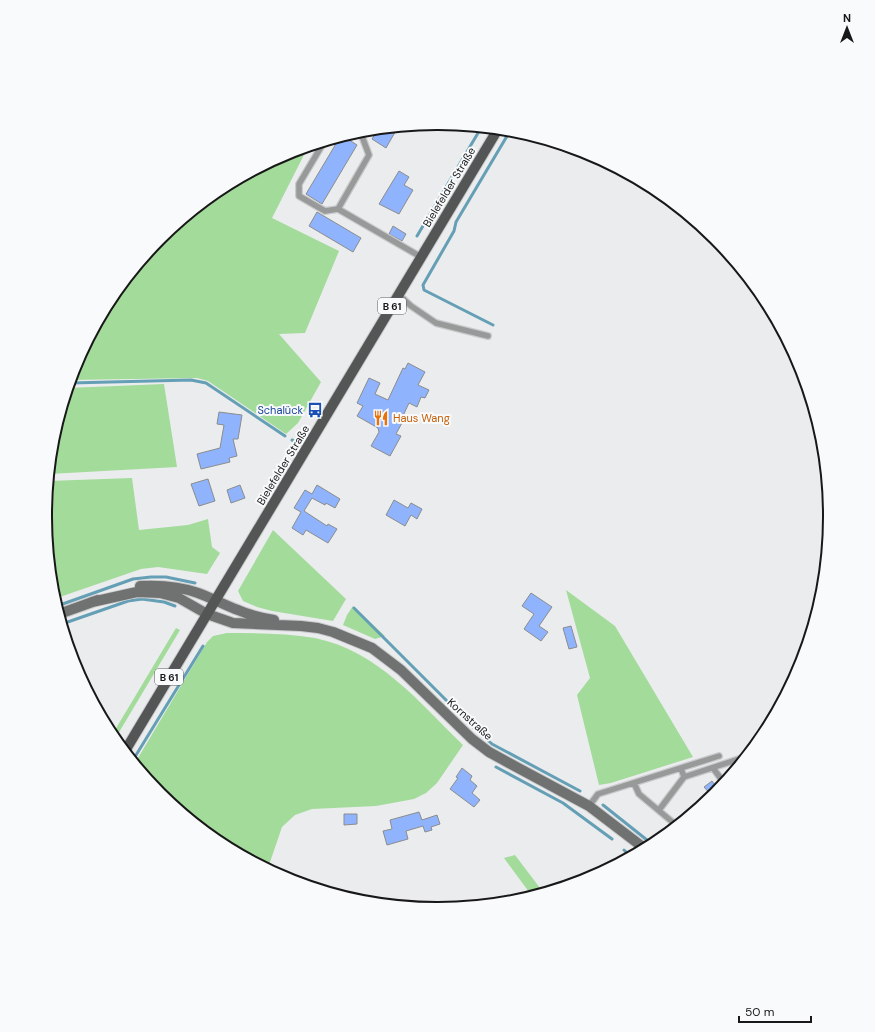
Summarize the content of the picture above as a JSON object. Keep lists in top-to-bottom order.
{
  "streets": {
    "main road": ["Bielefelder Straße", "B 61"],
    "street": ["Kornstraße"]
  },
  "crossings": [
    ["Bielefelder Straße", "Kornstraße"]
  ],
  "places": {
    "bus stop": ["Schalück"],
    "restaurant": ["Haus Wang"]
  },
  "scale_bar": "50 m",
  "north": "top"
}
